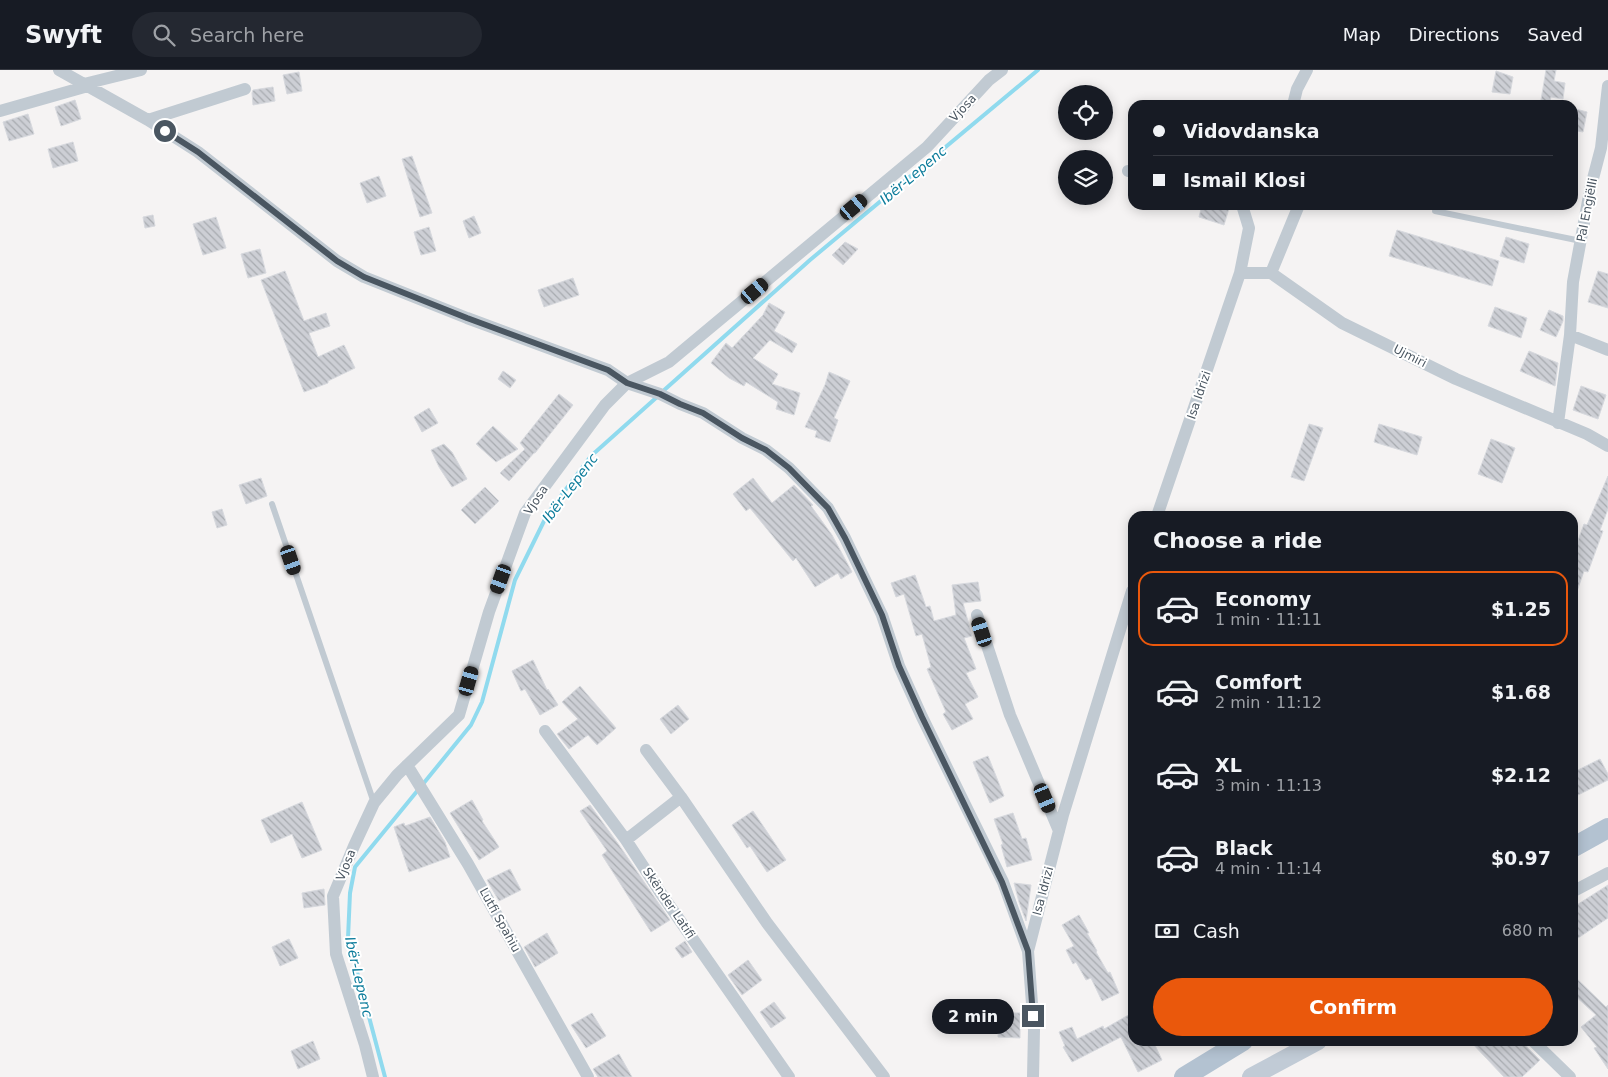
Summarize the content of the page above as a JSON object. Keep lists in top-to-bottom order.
{
  "streets": {
    "street": [
      "Vjosa",
      "Pal Engjëlli",
      "Ujmiri",
      "Isa Idrizi",
      "Skënder Latifi",
      "Lutfi Spahiu"
    ]
  },
  "crossings": [
    ["Vjosa", "Lutfi Spahiu"],
    ["Pal Engjëlli", "Ujmiri"]
  ],
  "water": ["Ibër-Lepenc"],
  "page": {
    "header": "Swyft",
    "search": "Search here",
    "nav": ["Map", "Directions", "Saved"],
    "banner": ["Vidovdanska", "Ismail Klosi"],
    "heading": "Choose a ride",
    "list": [
      {
        "name": "Economy",
        "note": "1 min · 11:11",
        "value": "$1.25"
      },
      {
        "name": "Comfort",
        "note": "2 min · 11:12",
        "value": "$1.68"
      },
      {
        "name": "XL",
        "note": "3 min · 11:13",
        "value": "$2.12"
      },
      {
        "name": "Black",
        "note": "4 min · 11:14",
        "value": "$0.97"
      }
    ],
    "pay": ["Cash", "680 m"],
    "buttons": "Confirm",
    "bubble": "2 min"
  }
}
